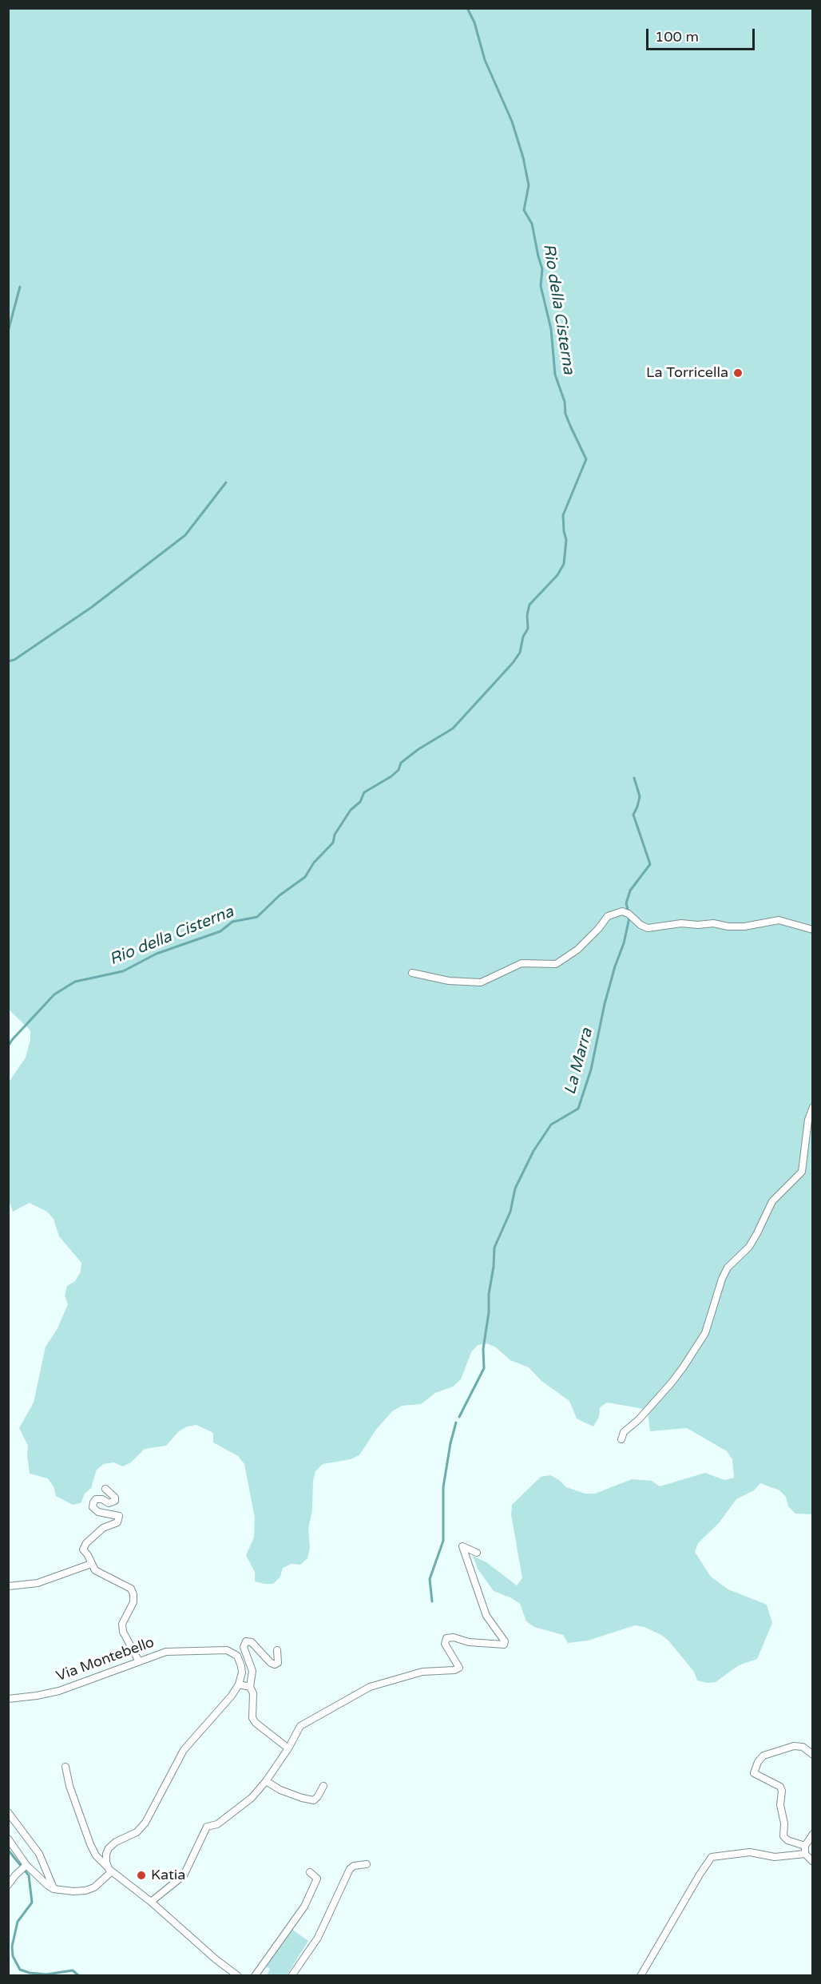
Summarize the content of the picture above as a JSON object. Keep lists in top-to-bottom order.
{
  "streets": {
    "street": ["Via Montebello"]
  },
  "water": ["Rio della Cisterna", "La Marra"],
  "places": ["La Torricella", "Katia"],
  "scale_bar": "100 m"
}
